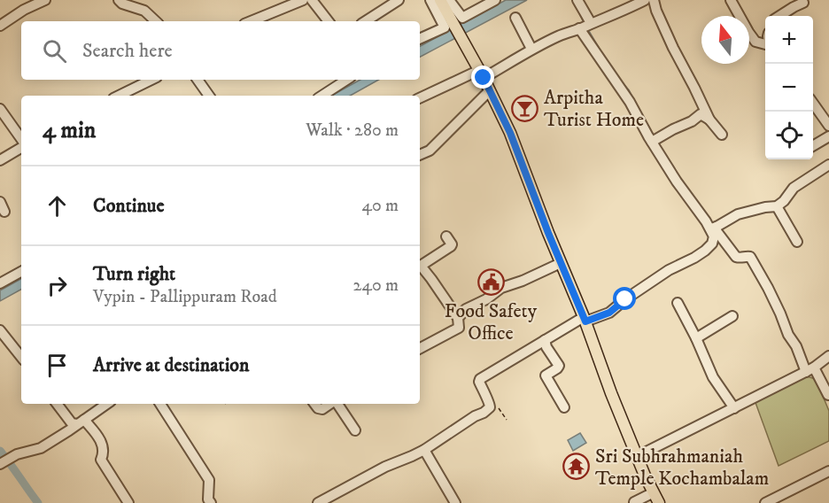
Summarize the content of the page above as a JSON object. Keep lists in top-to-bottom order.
{
  "places": {
    "bar": ["Arpitha Turist Home"],
    "public building": ["Food Safety Office"],
    "temple": ["Sri Subhrahmaniah Temple Kochambalam"]
  },
  "north": "top",
  "page": {
    "map_buttons": ["+", "−"],
    "search": "Search here",
    "heading": ["4 min", "Walk · 280 m"],
    "list": [
      ["Continue", "40 m"],
      ["Turn right", "Vypin - Pallippuram Road", "240 m"],
      "Arrive at destination"
    ]
  }
}
